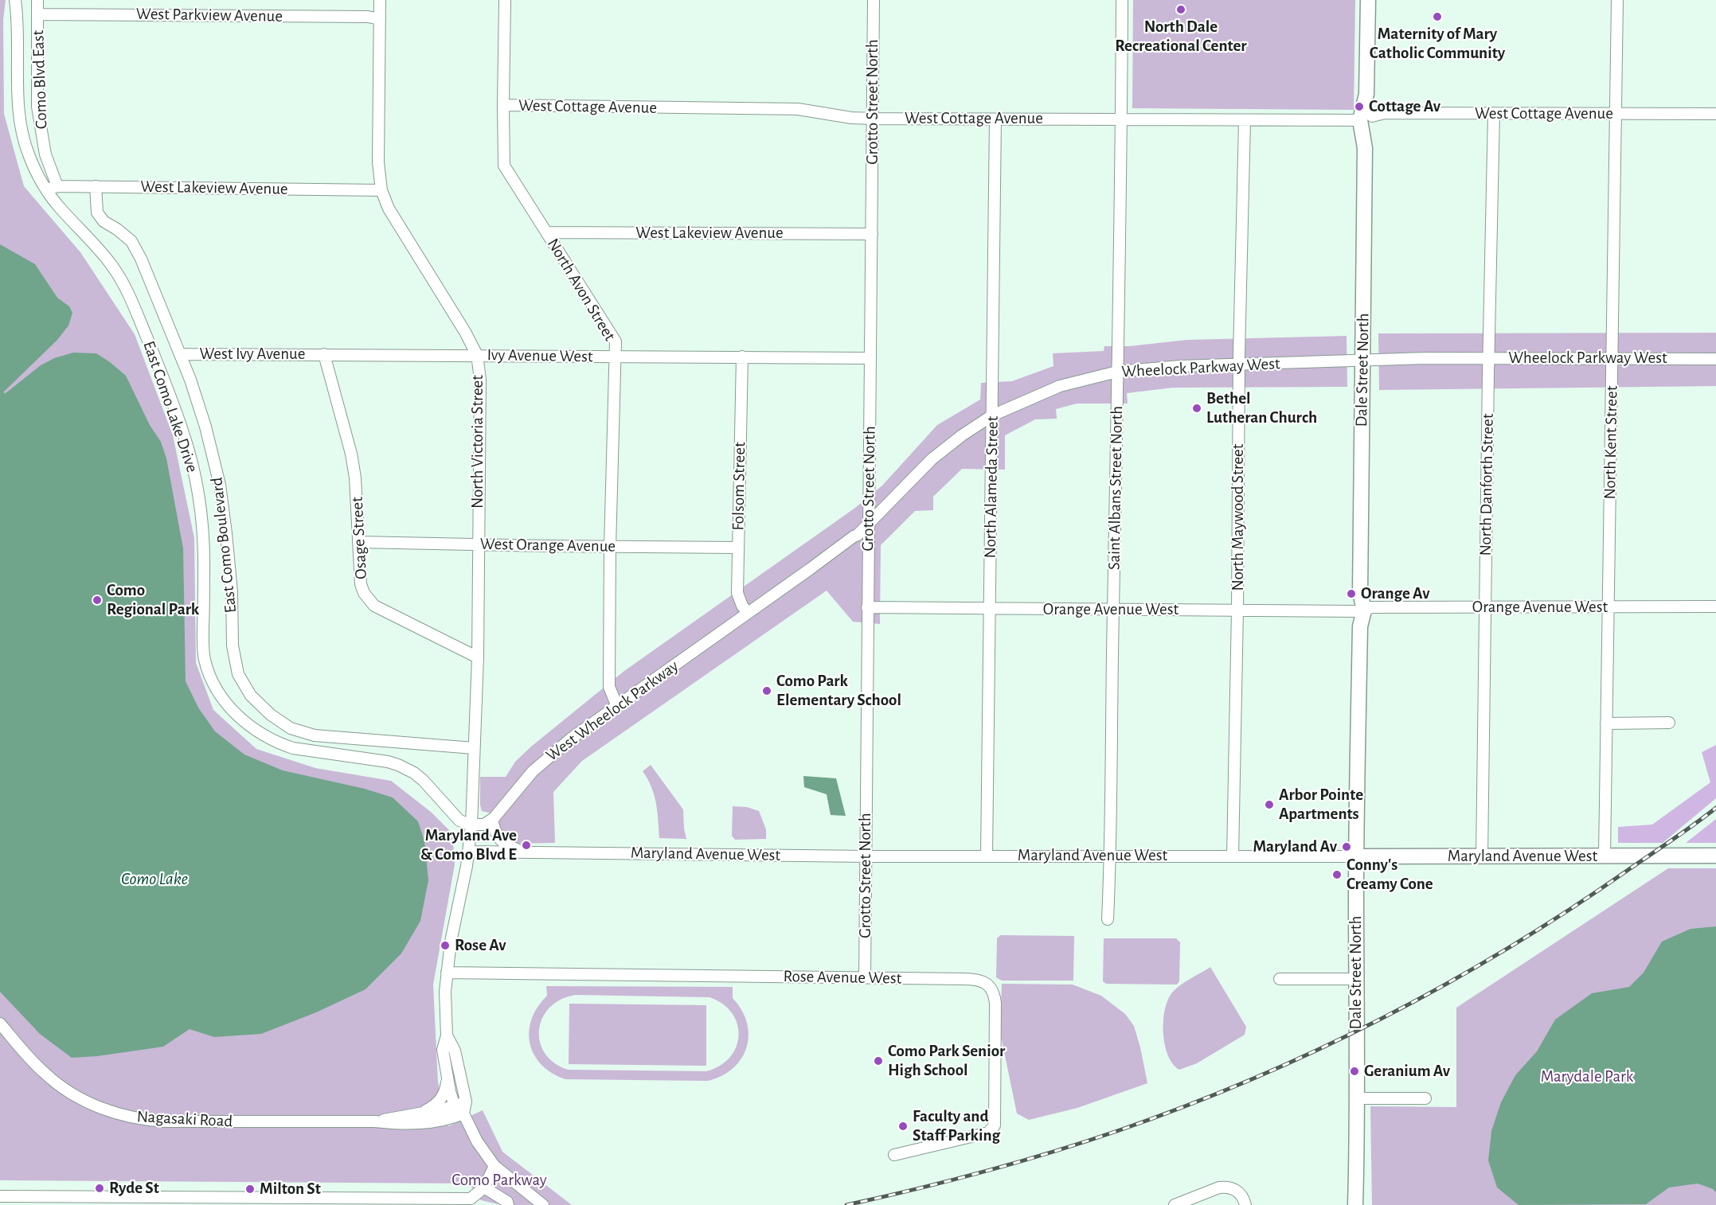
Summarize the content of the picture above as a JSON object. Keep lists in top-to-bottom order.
{
  "streets": {
    "main road": ["Dale Street North", "Maryland Avenue West"],
    "street": [
      "West Parkview Avenue",
      "Como Blvd East",
      "Grotto Street North",
      "West Cottage Avenue",
      "West Lakeview Avenue",
      "North Avon Street",
      "West Ivy Avenue",
      "Ivy Avenue West",
      "Wheelock Parkway West",
      "East Como Lake Drive",
      "North Victoria Street",
      "North Kent Street",
      "North Danforth Street",
      "Folsom Street",
      "North Alameda Street",
      "Saint Albans Street North",
      "North Maywood Street",
      "Osage Street",
      "East Como Boulevard",
      "West Orange Avenue",
      "Orange Avenue West",
      "West Wheelock Parkway",
      "Rose Avenue West",
      "Nagasaki Road"
    ]
  },
  "crossings": [
    ["West Parkview Avenue", "Como Blvd East"],
    ["West Parkview Avenue", "North Victoria Street"],
    ["Como Blvd East", "West Lakeview Avenue"],
    ["Como Blvd East", "East Como Lake Drive"],
    ["Grotto Street North", "West Cottage Avenue"],
    ["Grotto Street North", "West Lakeview Avenue"],
    ["Grotto Street North", "Ivy Avenue West"],
    ["Grotto Street North", "Wheelock Parkway West"],
    ["Grotto Street North", "Orange Avenue West"],
    ["Grotto Street North", "Maryland Avenue West"],
    ["Grotto Street North", "Rose Avenue West"],
    ["West Cottage Avenue", "North Avon Street"],
    ["West Cottage Avenue", "Dale Street North"],
    ["West Cottage Avenue", "North Kent Street"],
    ["West Cottage Avenue", "North Danforth Street"],
    ["West Cottage Avenue", "North Alameda Street"],
    ["West Cottage Avenue", "Saint Albans Street North"],
    ["West Cottage Avenue", "North Maywood Street"],
    ["West Lakeview Avenue", "North Avon Street"],
    ["West Lakeview Avenue", "East Como Lake Drive"],
    ["West Lakeview Avenue", "North Victoria Street"],
    ["West Lakeview Avenue", "East Como Boulevard"],
    ["North Avon Street", "Ivy Avenue West"],
    ["North Avon Street", "West Orange Avenue"],
    ["North Avon Street", "West Wheelock Parkway"],
    ["West Ivy Avenue", "Ivy Avenue West"],
    ["West Ivy Avenue", "Osage Street"],
    ["West Ivy Avenue", "East Como Boulevard"],
    ["Ivy Avenue West", "North Victoria Street"],
    ["Ivy Avenue West", "Folsom Street"],
    ["Ivy Avenue West", "Osage Street"],
    ["Wheelock Parkway West", "Dale Street North"],
    ["Wheelock Parkway West", "North Kent Street"],
    ["Wheelock Parkway West", "North Danforth Street"],
    ["Wheelock Parkway West", "North Alameda Street"],
    ["Wheelock Parkway West", "Saint Albans Street North"],
    ["Wheelock Parkway West", "North Maywood Street"],
    ["Wheelock Parkway West", "West Wheelock Parkway"],
    ["Dale Street North", "Orange Avenue West"],
    ["Dale Street North", "Maryland Avenue West"],
    ["East Como Lake Drive", "North Victoria Street"],
    ["North Victoria Street", "Osage Street"],
    ["North Victoria Street", "East Como Boulevard"],
    ["North Victoria Street", "West Orange Avenue"],
    ["North Victoria Street", "Maryland Avenue West"],
    ["North Kent Street", "Orange Avenue West"],
    ["North Kent Street", "Maryland Avenue West"],
    ["North Danforth Street", "Orange Avenue West"],
    ["North Danforth Street", "Maryland Avenue West"],
    ["Folsom Street", "West Orange Avenue"],
    ["Folsom Street", "West Wheelock Parkway"],
    ["North Alameda Street", "Orange Avenue West"],
    ["North Alameda Street", "Maryland Avenue West"],
    ["Saint Albans Street North", "Orange Avenue West"],
    ["Saint Albans Street North", "Maryland Avenue West"],
    ["North Maywood Street", "Orange Avenue West"],
    ["North Maywood Street", "Maryland Avenue West"],
    ["Osage Street", "West Orange Avenue"]
  ],
  "water": ["Como Lake"],
  "parks": ["Marydale Park", "Como Parkway"],
  "places": [
    "North Dale Recreational Center",
    "Maternity of Mary Catholic Community",
    "Cottage Av",
    "Bethel Lutheran Church",
    "Orange Av",
    "Como Regional Park",
    "Como Park Elementary School",
    "Arbor Pointe Apartments",
    "Maryland Ave & Como Blvd E",
    "Maryland Av",
    "Conny's Creamy Cone",
    "Rose Av",
    "Como Park Senior High School",
    "Geranium Av",
    "Faculty and Staff Parking",
    "Ryde St",
    "Milton St"
  ]
}
